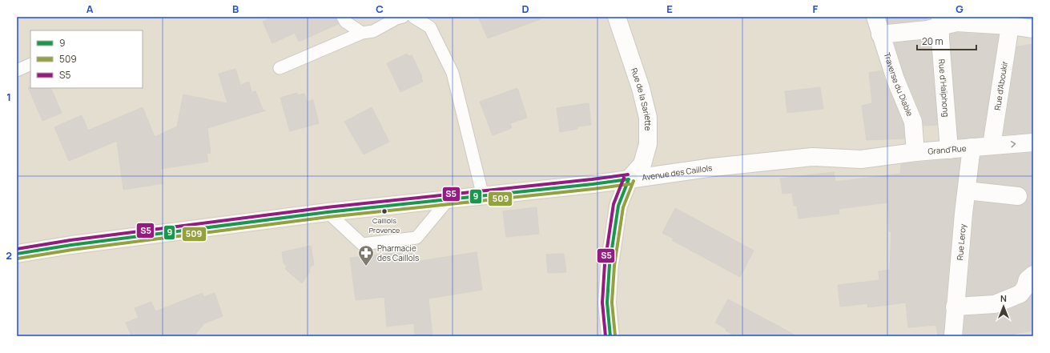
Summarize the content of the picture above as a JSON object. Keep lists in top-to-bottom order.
{
  "streets": {
    "street": [
      "Traverse du Diable",
      "Rue d'Aboukir",
      "Rue d'Haïphong",
      "Rue de la Sariette",
      "Grand'Rue",
      "Avenue des Caillols",
      "Rue Leroy"
    ]
  },
  "crossings": [
    ["Traverse du Diable", "Grand'Rue"],
    ["Rue d'Aboukir", "Grand'Rue"],
    ["Rue d'Haïphong", "Grand'Rue"],
    ["Rue de la Sariette", "Avenue des Caillols"],
    ["Grand'Rue", "Avenue des Caillols"],
    ["Grand'Rue", "Rue Leroy"]
  ],
  "places": {
    "other": ["Caillols Provence"],
    "pharmacy": ["Pharmacie des Caillols"]
  },
  "lines": ["transit line S5", "transit line 9", "transit line 509"],
  "legend": ["9", "509", "S5"],
  "scale_bar": "20 m",
  "north": "top",
  "grid": {
    "columns": [
      "A",
      "B",
      "C",
      "D",
      "E",
      "F",
      "G"
    ],
    "rows": ["1", "2"]
  }
}
